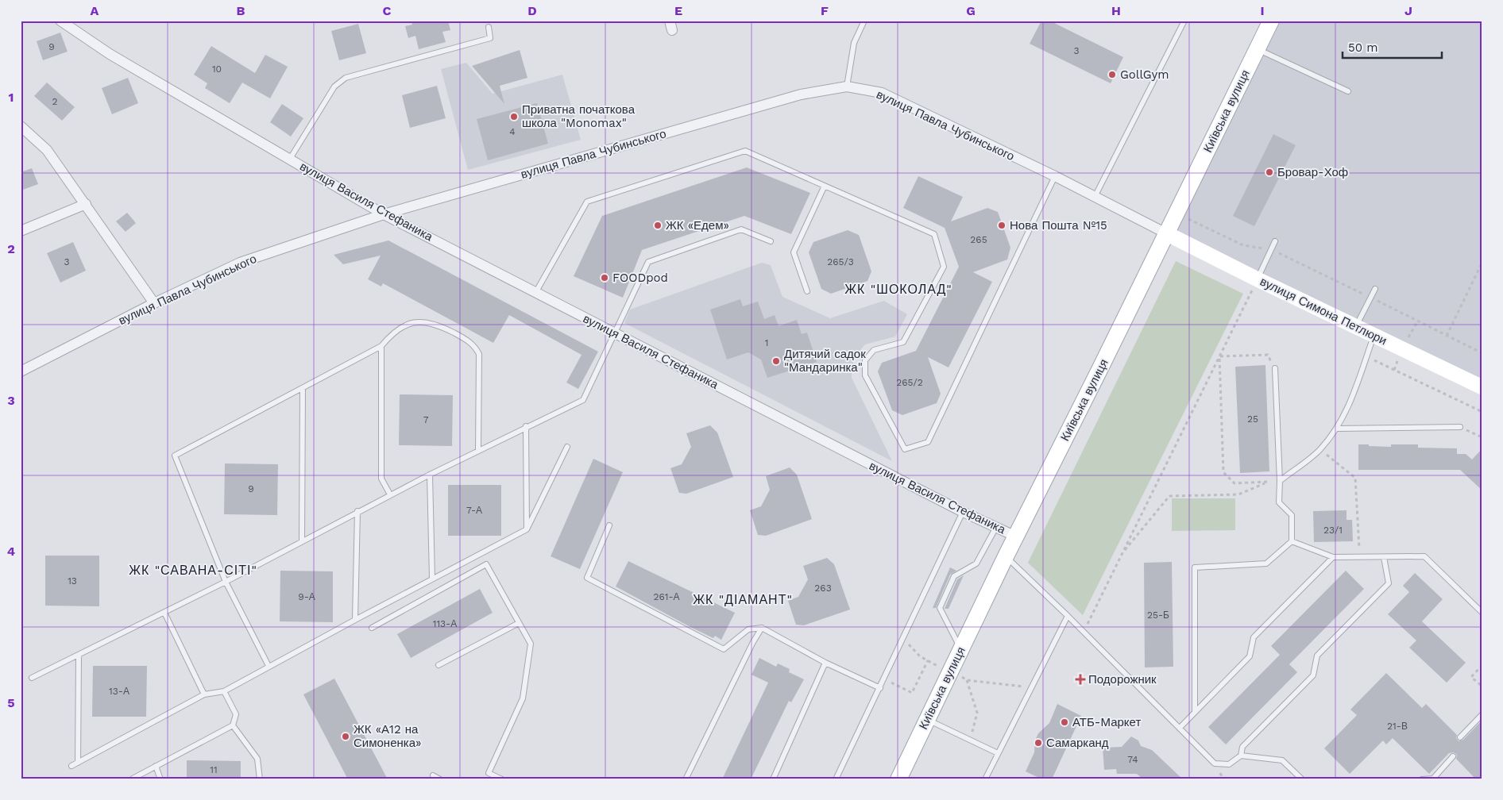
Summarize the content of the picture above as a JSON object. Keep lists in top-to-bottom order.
{
  "streets": {
    "main road": ["Київська вулиця", "вулиця Симона Петлюри"],
    "street": ["вулиця Павла Чубинського", "вулиця Василя Стефаника"]
  },
  "crossings": [
    ["Київська вулиця", "вулиця Павла Чубинського"],
    ["Київська вулиця", "вулиця Василя Стефаника"],
    ["Київська вулиця", "вулиця Симона Петлюри"],
    ["вулиця Павла Чубинського", "вулиця Василя Стефаника"],
    ["вулиця Павла Чубинського", "вулиця Симона Петлюри"]
  ],
  "districts": ["ЖК \"ШОКОЛАД\"", "ЖК \"САВАНА-СІТІ\"", "ЖК \"ДІАМАНТ\""],
  "places": {
    "other": [
      "GollGym",
      "Приватна початкова школа \"Monomax\"",
      "Бровар-Хоф",
      "ЖК «Едем»",
      "Нова Пошта №15",
      "FOODpod",
      "Дитячий садок \"Мандаринка\"",
      "АТБ-Маркет",
      "ЖК «А12 на Симоненка»",
      "Самарканд"
    ],
    "health": ["Подорожник"]
  },
  "house_numbers": [
    "9",
    "3",
    "10",
    "2",
    "4",
    "265",
    "3",
    "265/3",
    "1",
    "265/2",
    "25",
    "7",
    "9",
    "7-А",
    "23/1",
    "13",
    "263",
    "9-А",
    "261-А",
    "25-Б",
    "113-А",
    "13-А",
    "21-В",
    "74",
    "11"
  ],
  "scale_bar": "50 m",
  "grid": {
    "columns": [
      "A",
      "B",
      "C",
      "D",
      "E",
      "F",
      "G",
      "H",
      "I",
      "J"
    ],
    "rows": [
      "1",
      "2",
      "3",
      "4",
      "5"
    ]
  }
}
